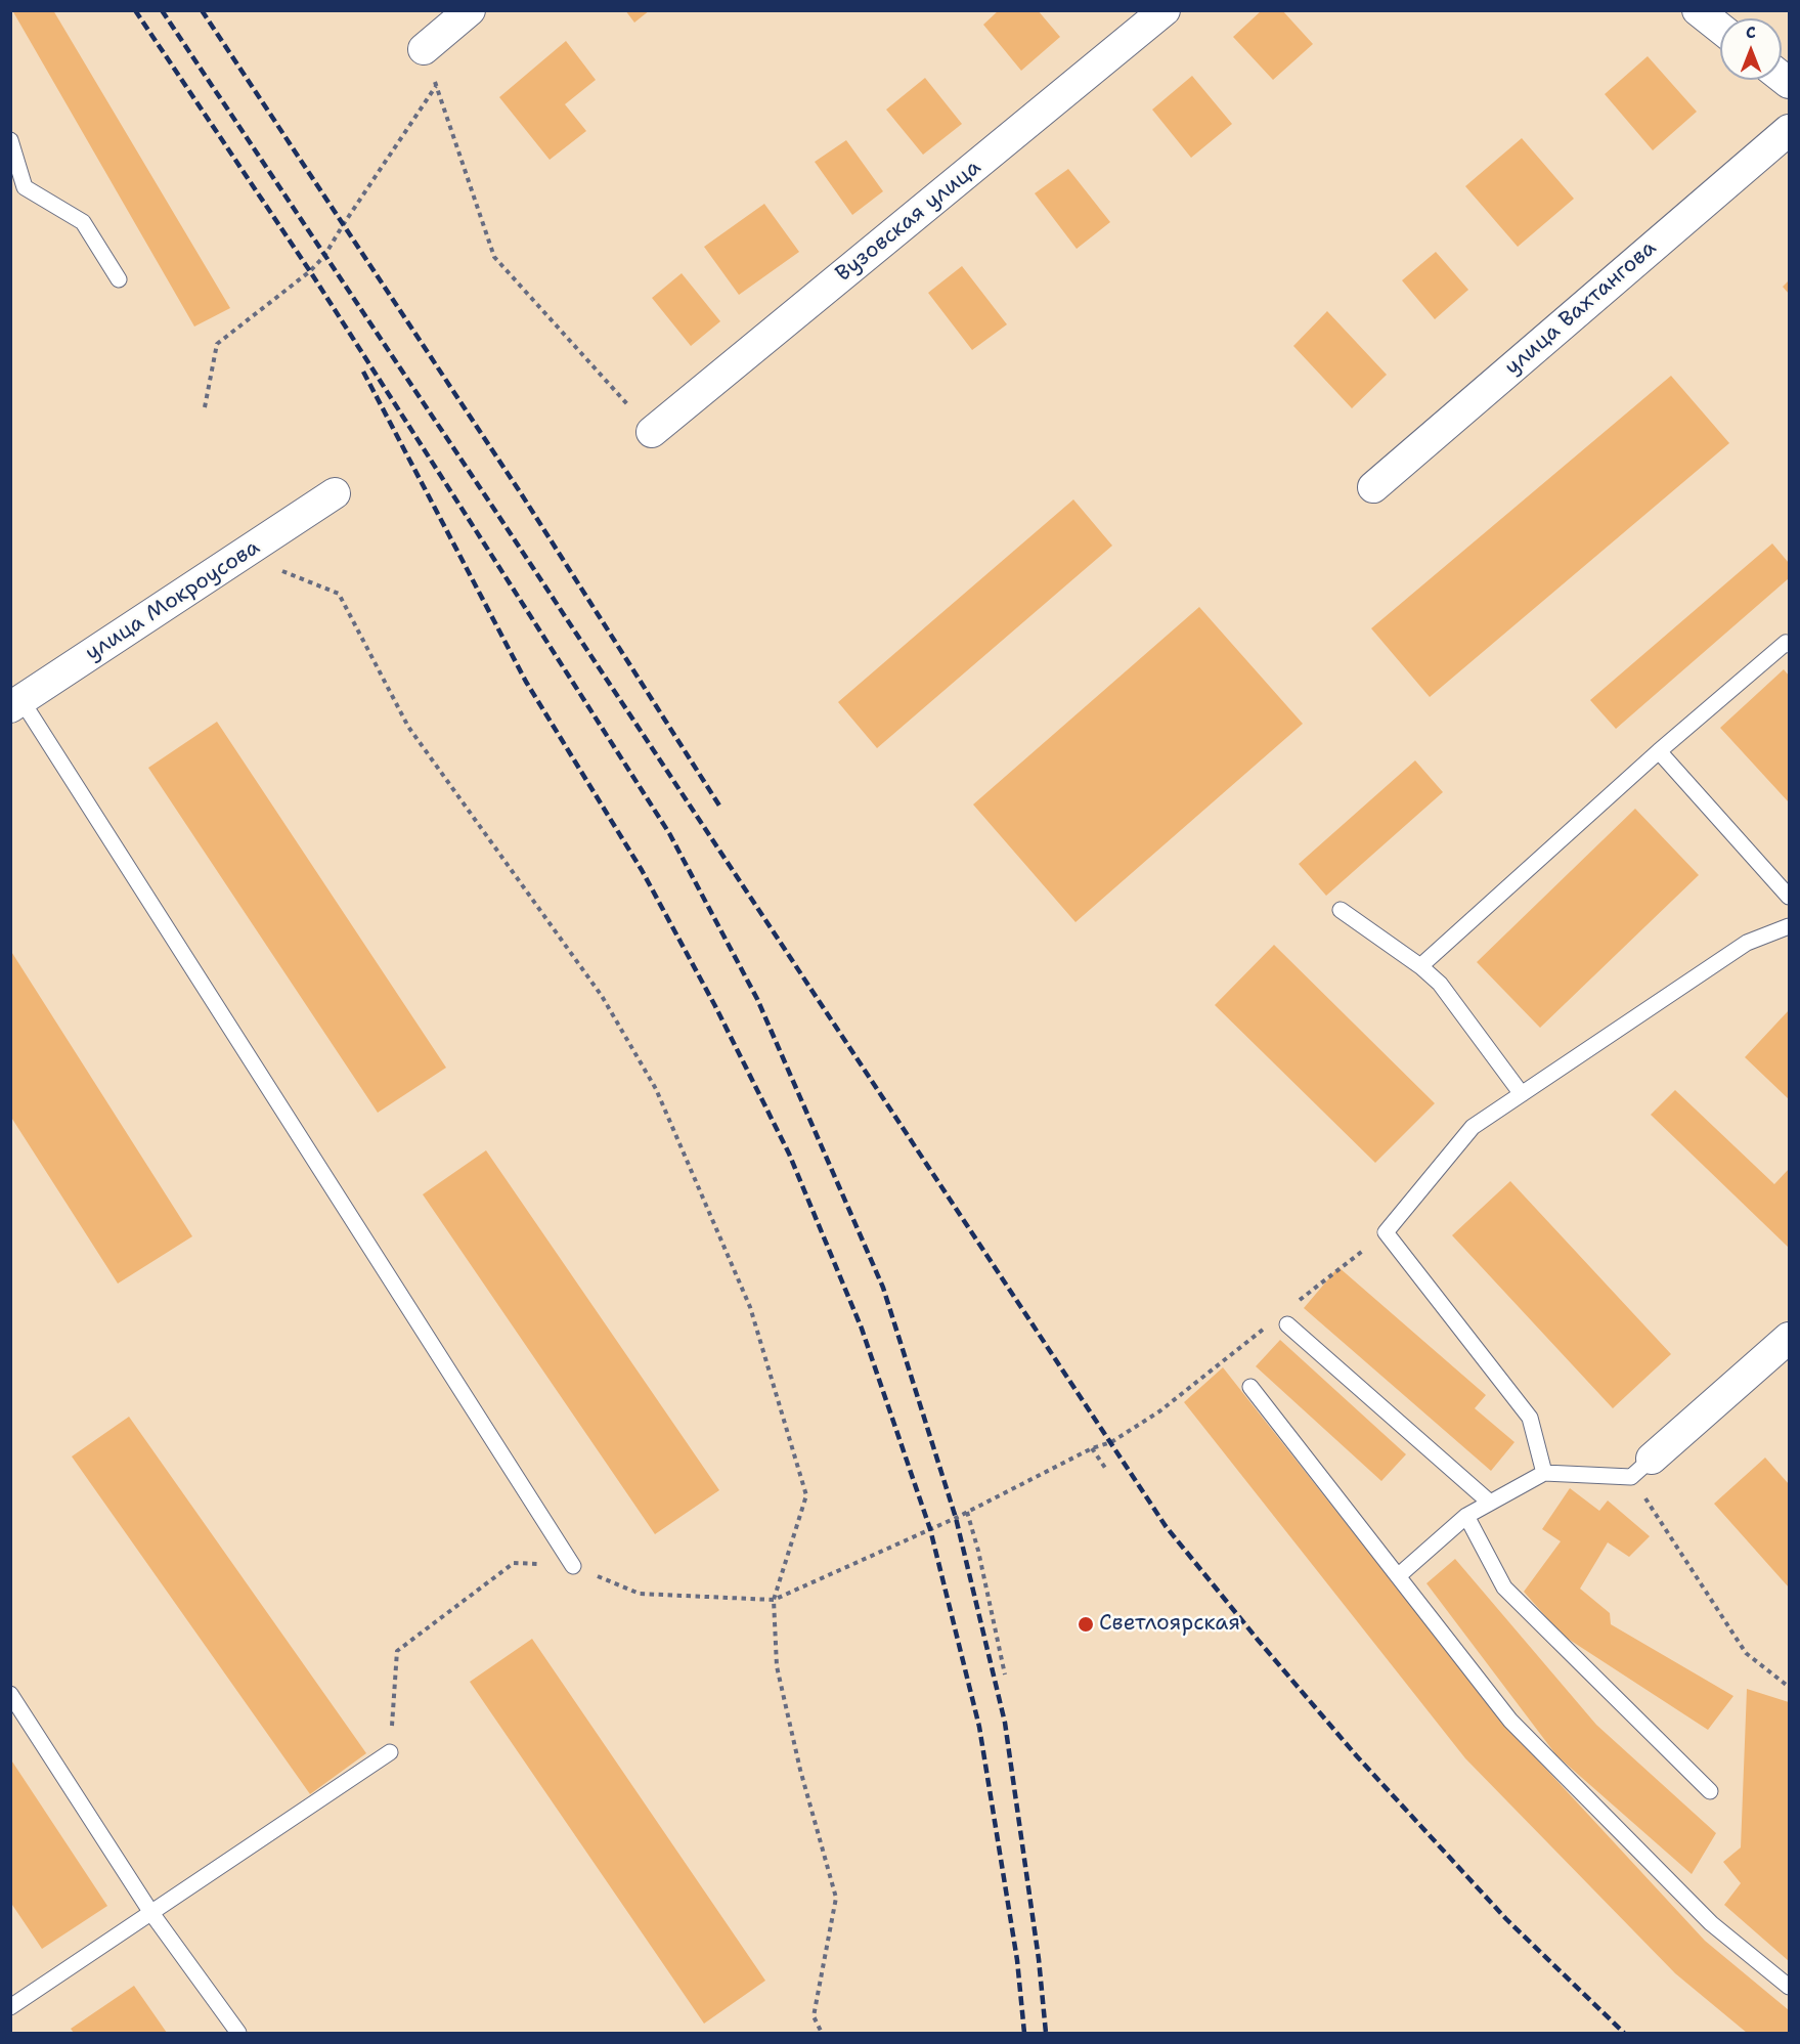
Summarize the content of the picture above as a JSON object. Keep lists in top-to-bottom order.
{
  "streets": {
    "street": ["Вузовская улица", "улица Вахтангова", "улица Мокроусова"]
  },
  "places": ["Светлоярская"],
  "north": "top"
}
